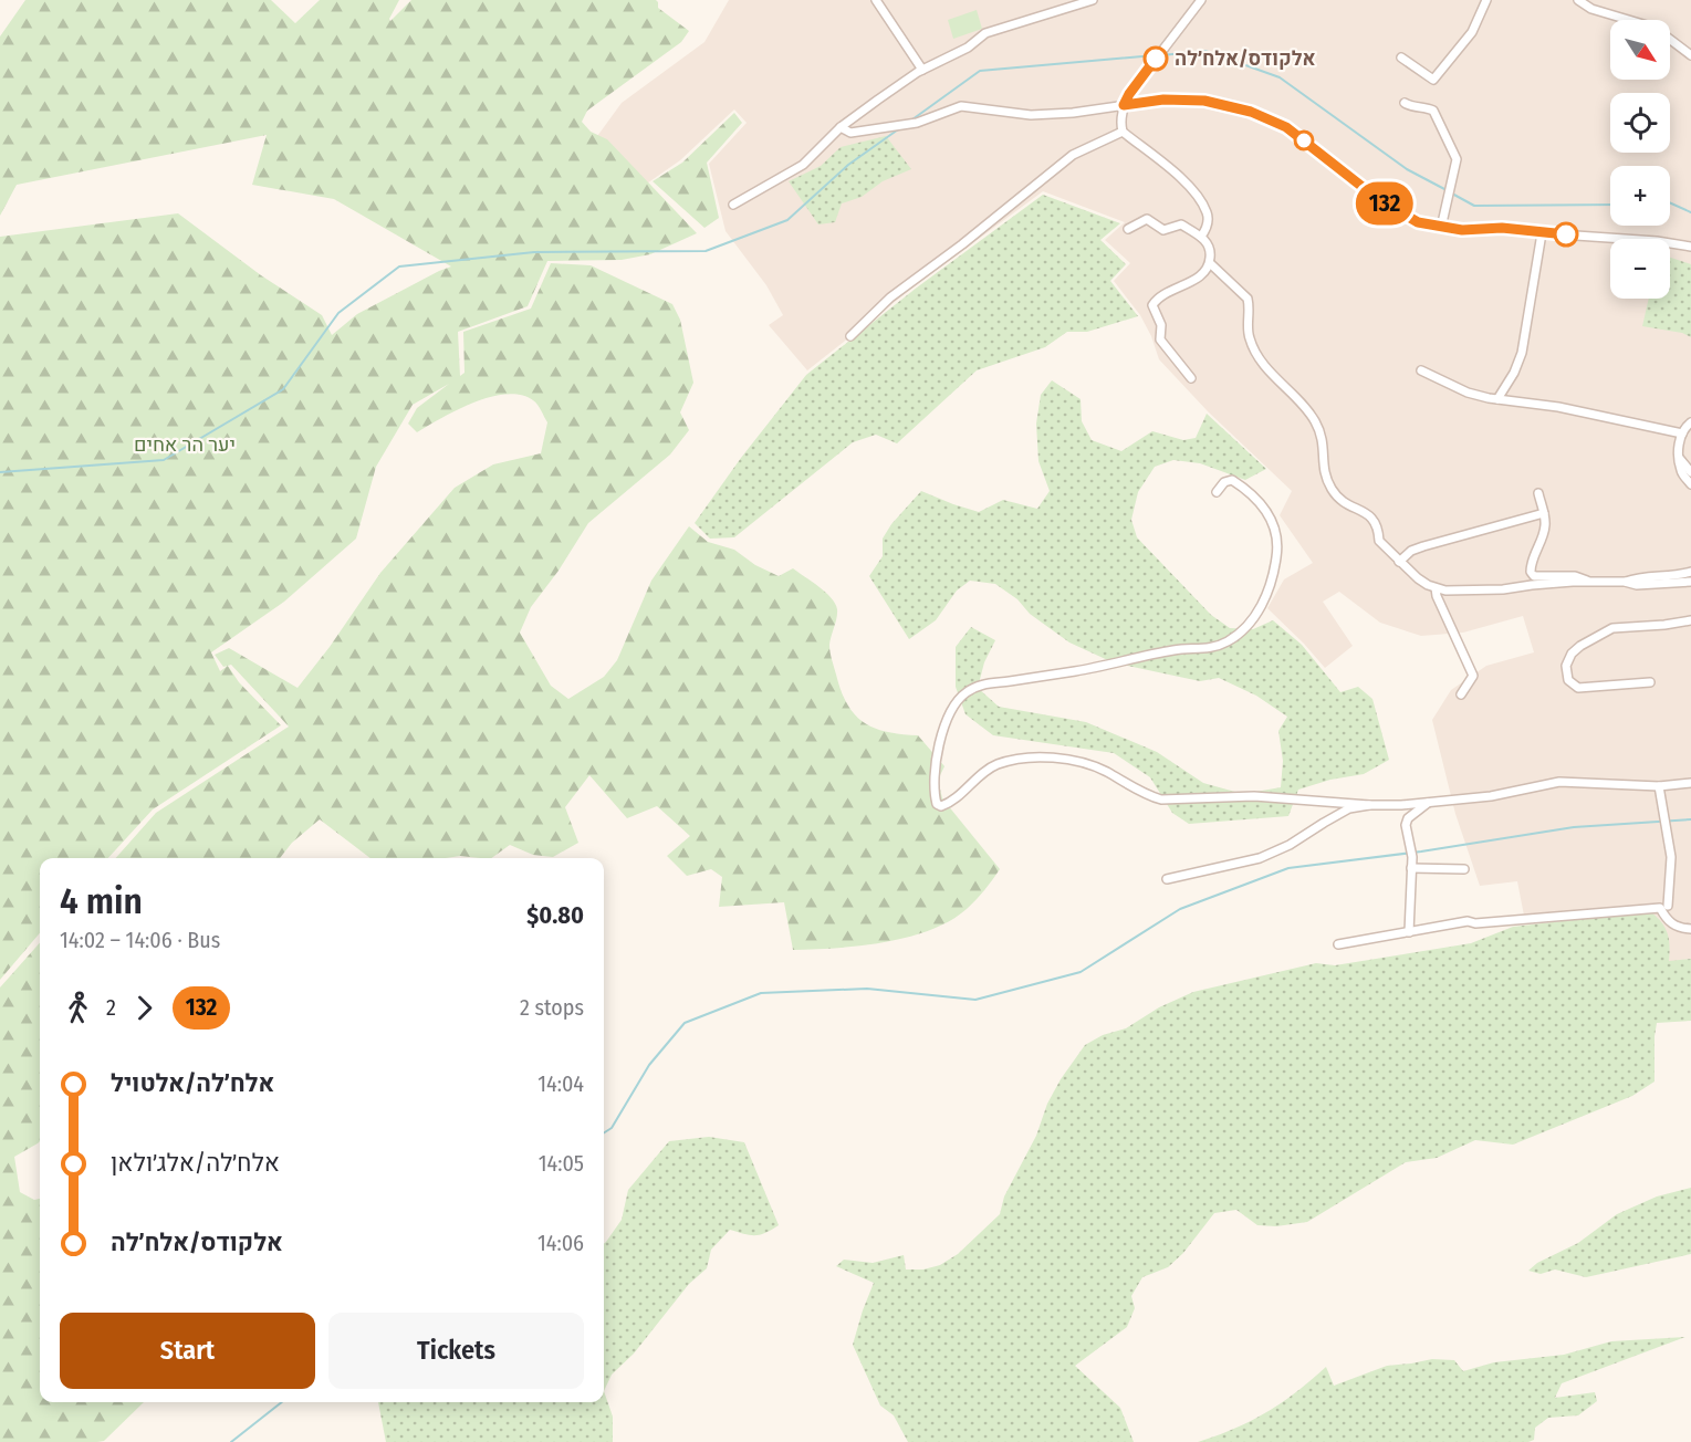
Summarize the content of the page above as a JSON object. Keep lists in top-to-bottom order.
{
  "parks": ["יער הר אחים"],
  "places": ["אלקודס/אלח׳לה"],
  "lines": ["bus line 132"],
  "north": "bottom right",
  "page": {
    "on_map": "132",
    "map_buttons": ["+", "−"],
    "heading": ["4 min", "14:02 – 14:06 · Bus", "$0.80"],
    "legs": ["2", "132", "2 stops"],
    "list": [
      {
        "name": "אלח׳לה/אלטויל",
        "value": "14:04"
      },
      {
        "name": "אלח׳לה/אלג׳ולאן",
        "value": "14:05"
      },
      {
        "name": "אלקודס/אלח׳לה",
        "value": "14:06"
      }
    ],
    "buttons": ["Start", "Tickets"]
  }
}
